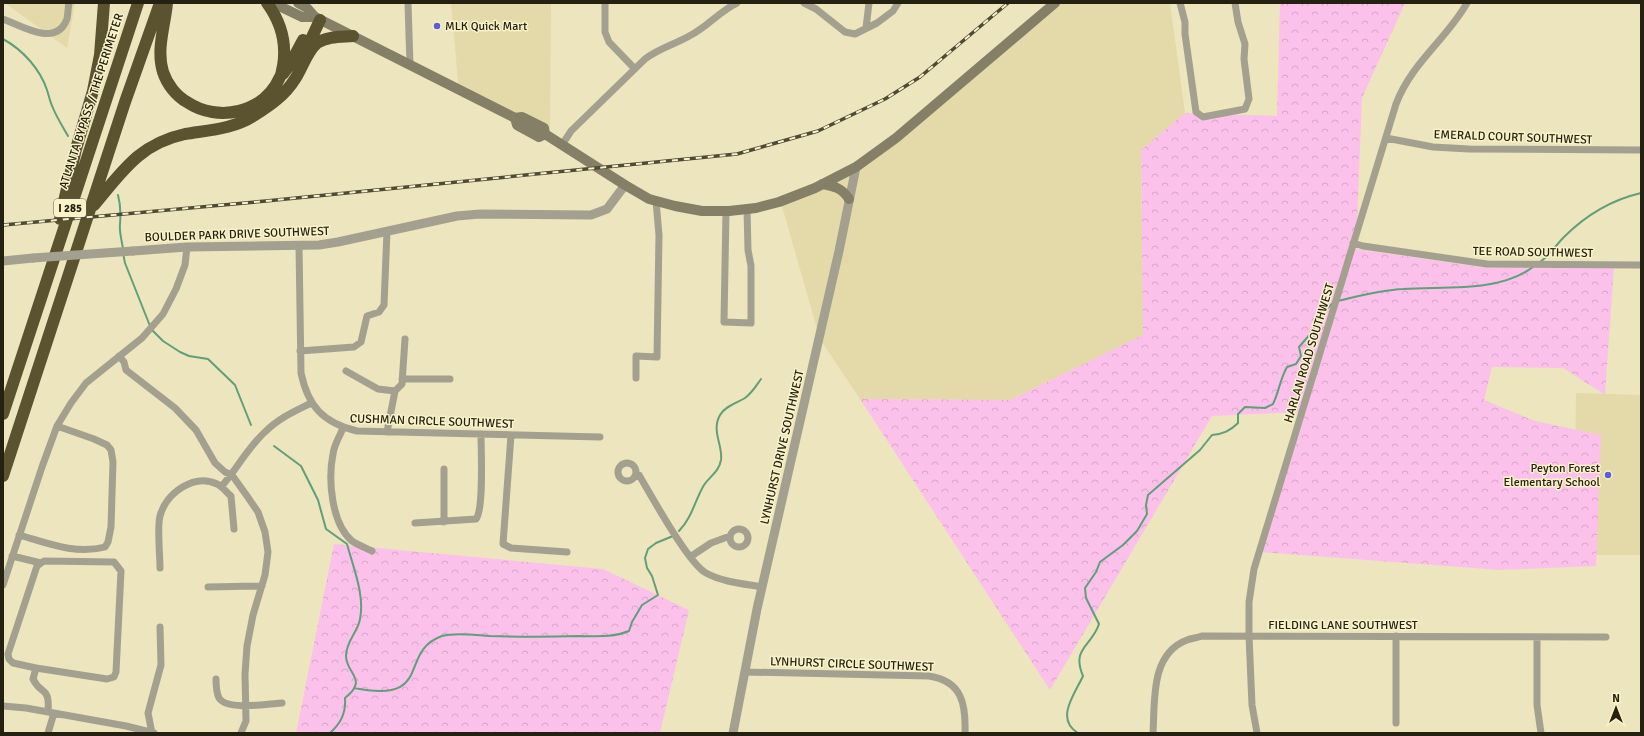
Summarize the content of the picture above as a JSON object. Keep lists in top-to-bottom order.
{
  "streets": {
    "highway": ["ATLANTA BYPASS / THE PERIMETER", "I 285"],
    "street": [
      "EMERALD COURT SOUTHWEST",
      "BOULDER PARK DRIVE SOUTHWEST",
      "TEE ROAD SOUTHWEST",
      "HARLAN ROAD SOUTHWEST",
      "CUSHMAN CIRCLE SOUTHWEST",
      "LYNHURST DRIVE SOUTHWEST",
      "FIELDING LANE SOUTHWEST",
      "LYNHURST CIRCLE SOUTHWEST"
    ]
  },
  "crossings": [
    ["EMERALD COURT SOUTHWEST", "HARLAN ROAD SOUTHWEST"],
    ["BOULDER PARK DRIVE SOUTHWEST", "CUSHMAN CIRCLE SOUTHWEST"],
    ["TEE ROAD SOUTHWEST", "HARLAN ROAD SOUTHWEST"],
    ["HARLAN ROAD SOUTHWEST", "FIELDING LANE SOUTHWEST"],
    ["LYNHURST DRIVE SOUTHWEST", "LYNHURST CIRCLE SOUTHWEST"]
  ],
  "places": ["MLK Quick Mart", "Peyton Forest Elementary School"],
  "north": "top"
}
